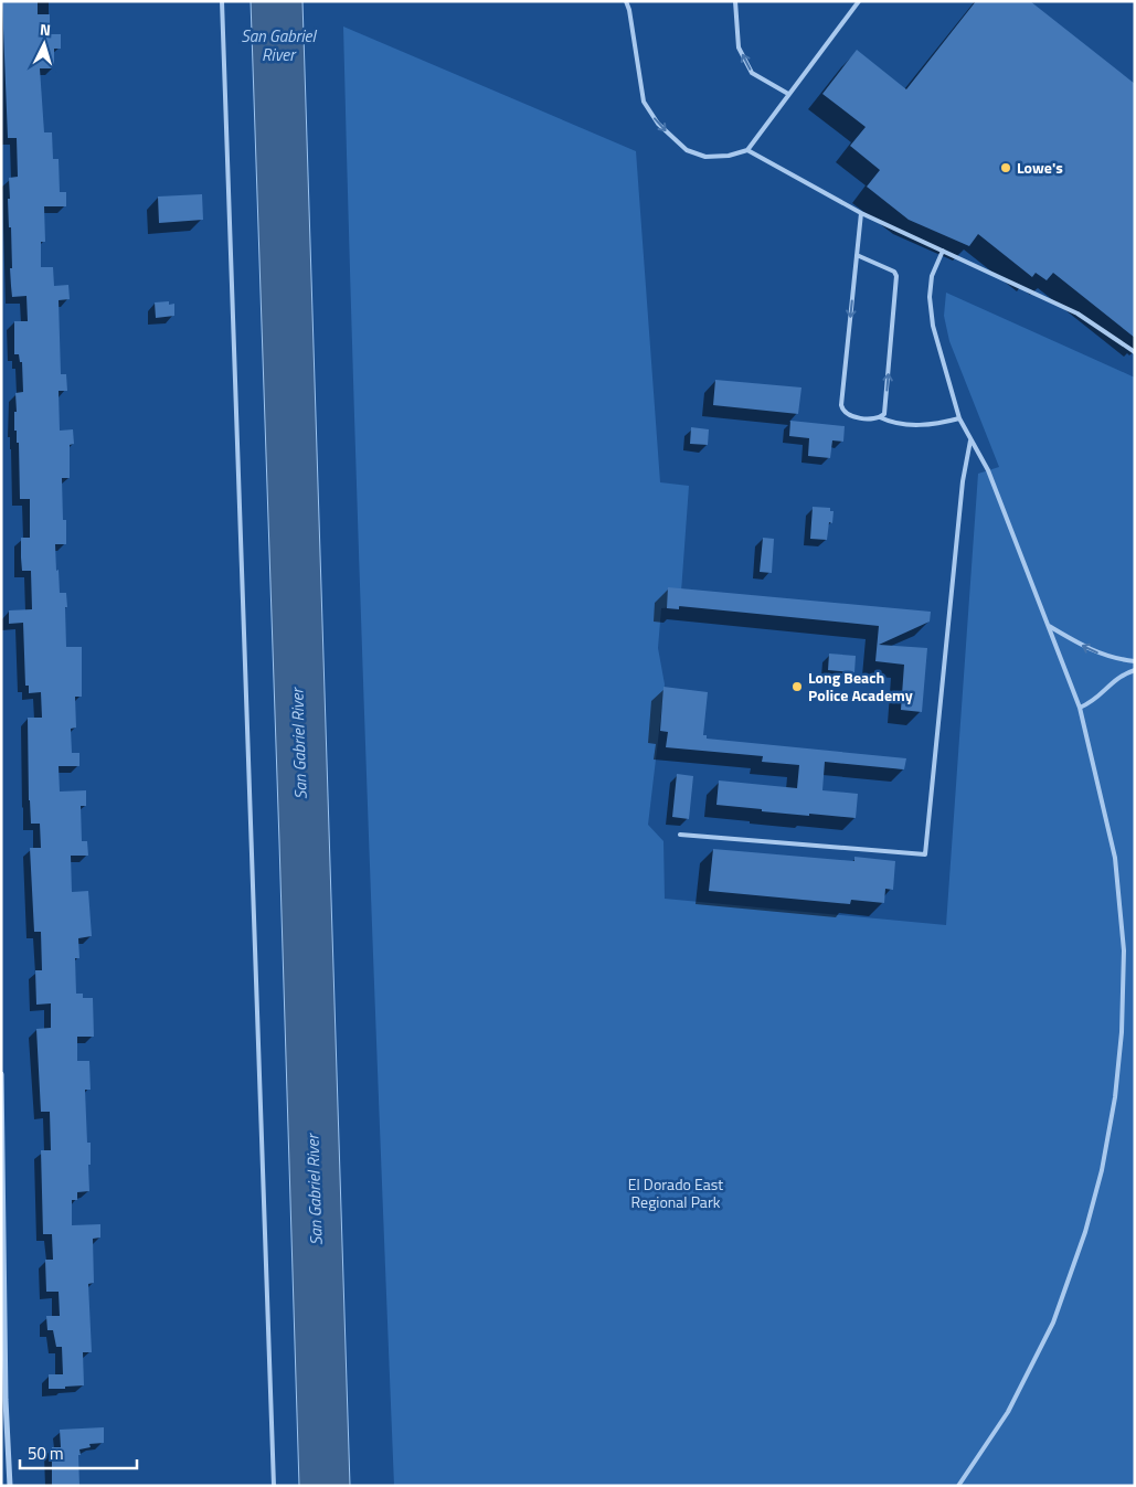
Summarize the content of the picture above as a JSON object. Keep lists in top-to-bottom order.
{
  "water": ["San Gabriel River"],
  "parks": ["El Dorado East Regional Park"],
  "places": ["Lowe's", "Long Beach Police Academy"],
  "scale_bar": "50 m",
  "north": "top"
}
